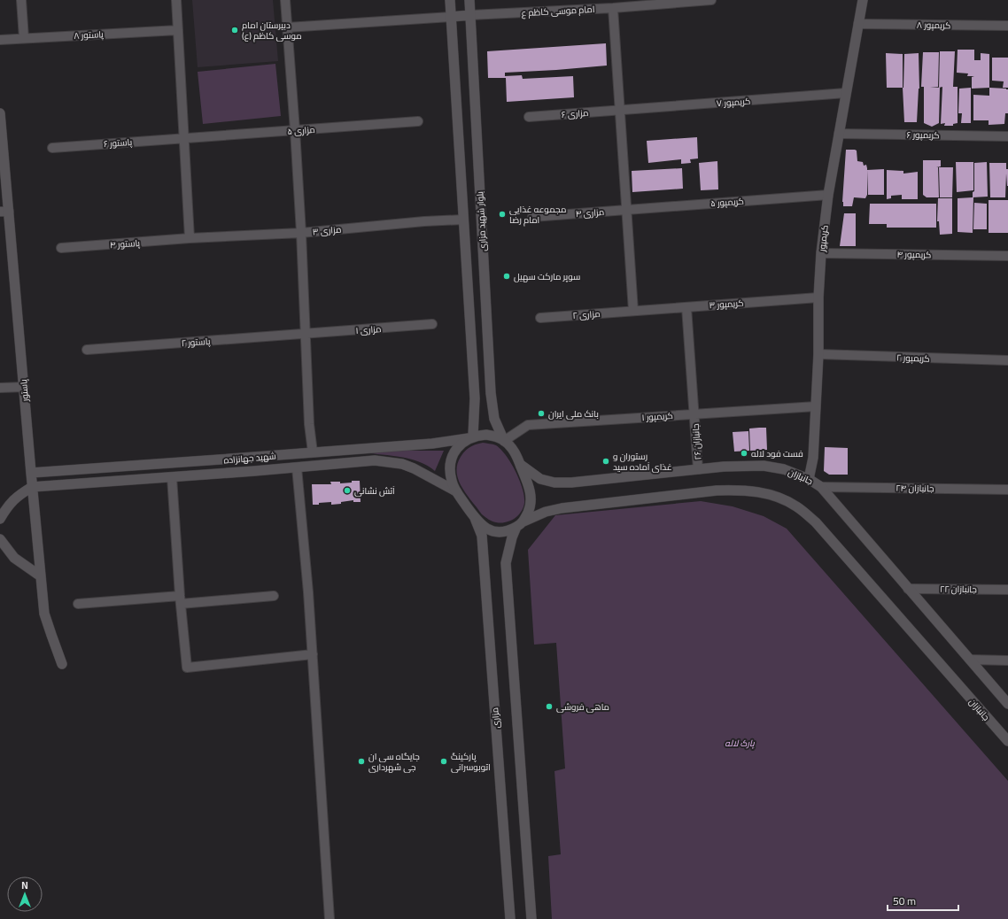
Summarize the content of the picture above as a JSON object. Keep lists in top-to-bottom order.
{
  "streets": {
    "main road": [
      "بلوار شهید مزاری",
      "کریمپور",
      "پاستور",
      "شهید جهانزاده",
      "جانبازان",
      "مزاری"
    ],
    "street": [
      "امام موسی کاظم ع",
      "کریمپور ۸",
      "پاستور ۸",
      "کریمپور ۷",
      "مزاری ۶",
      "مزاری ۵",
      "کریمپور ۶",
      "پاستور ۶",
      "کریمپور ۵",
      "مزاری ۴",
      "مزاری ۳",
      "پاستور ۴",
      "کریمپور ۴",
      "کریمپور ۳",
      "مزاری ۲",
      "مزاری ۱",
      "پاستور ۲",
      "کریمپور ۲",
      "کریمپور ۱",
      "جانبازان ۲۶",
      "جانبازان ۲۴",
      "جانبازان ۲۲"
    ]
  },
  "crossings": [
    ["امام موسی کاظم ع", "بلوار شهید مزاری"],
    ["کریمپور ۸", "کریمپور"],
    ["کریمپور ۷", "مزاری ۶"],
    ["کریمپور ۷", "کریمپور"],
    ["مزاری ۵", "پاستور ۶"],
    ["کریمپور ۶", "کریمپور"],
    ["کریمپور ۵", "مزاری ۴"],
    ["کریمپور ۵", "کریمپور"],
    ["بلوار شهید مزاری", "مزاری ۳"],
    ["بلوار شهید مزاری", "کریمپور ۱"],
    ["بلوار شهید مزاری", "شهید جهانزاده"],
    ["بلوار شهید مزاری", "جانبازان"],
    ["بلوار شهید مزاری", "مزاری"],
    ["مزاری ۳", "پاستور ۴"],
    ["کریمپور", "کریمپور ۴"],
    ["کریمپور", "کریمپور ۳"],
    ["کریمپور", "کریمپور ۲"],
    ["کریمپور", "کریمپور ۱"],
    ["کریمپور", "جانبازان"],
    ["کریمپور ۳", "مزاری ۲"],
    ["کریمپور ۳", "جانبازان ۲۶"],
    ["مزاری ۱", "پاستور ۲"],
    ["پاستور", "شهید جهانزاده"],
    ["کریمپور ۱", "جانبازان ۲۶"],
    ["کریمپور ۱", "شهید جهانزاده"],
    ["کریمپور ۱", "جانبازان"],
    ["کریمپور ۱", "مزاری"],
    ["جانبازان ۲۶", "جانبازان"],
    ["شهید جهانزاده", "جانبازان"],
    ["شهید جهانزاده", "مزاری"],
    ["جانبازان", "جانبازان ۲۴"],
    ["جانبازان", "جانبازان ۲۲"],
    ["جانبازان", "مزاری"]
  ],
  "parks": ["پارک لاله"],
  "places": [
    "دبیرستان امام موسی کاظم (ع)",
    "مجموعه غذایی امام رضا",
    "سوپر مارکت سهیل",
    "بانک ملی ایران",
    "فست فود لاله",
    "رستوران و غذای آماده سید",
    "آتش نشانی",
    "ماهی فروشی",
    "جایگاه سی ان جی شهرداری",
    "پارکینگ اتوبوسرانی"
  ],
  "scale_bar": "50 m",
  "north": "top"
}
